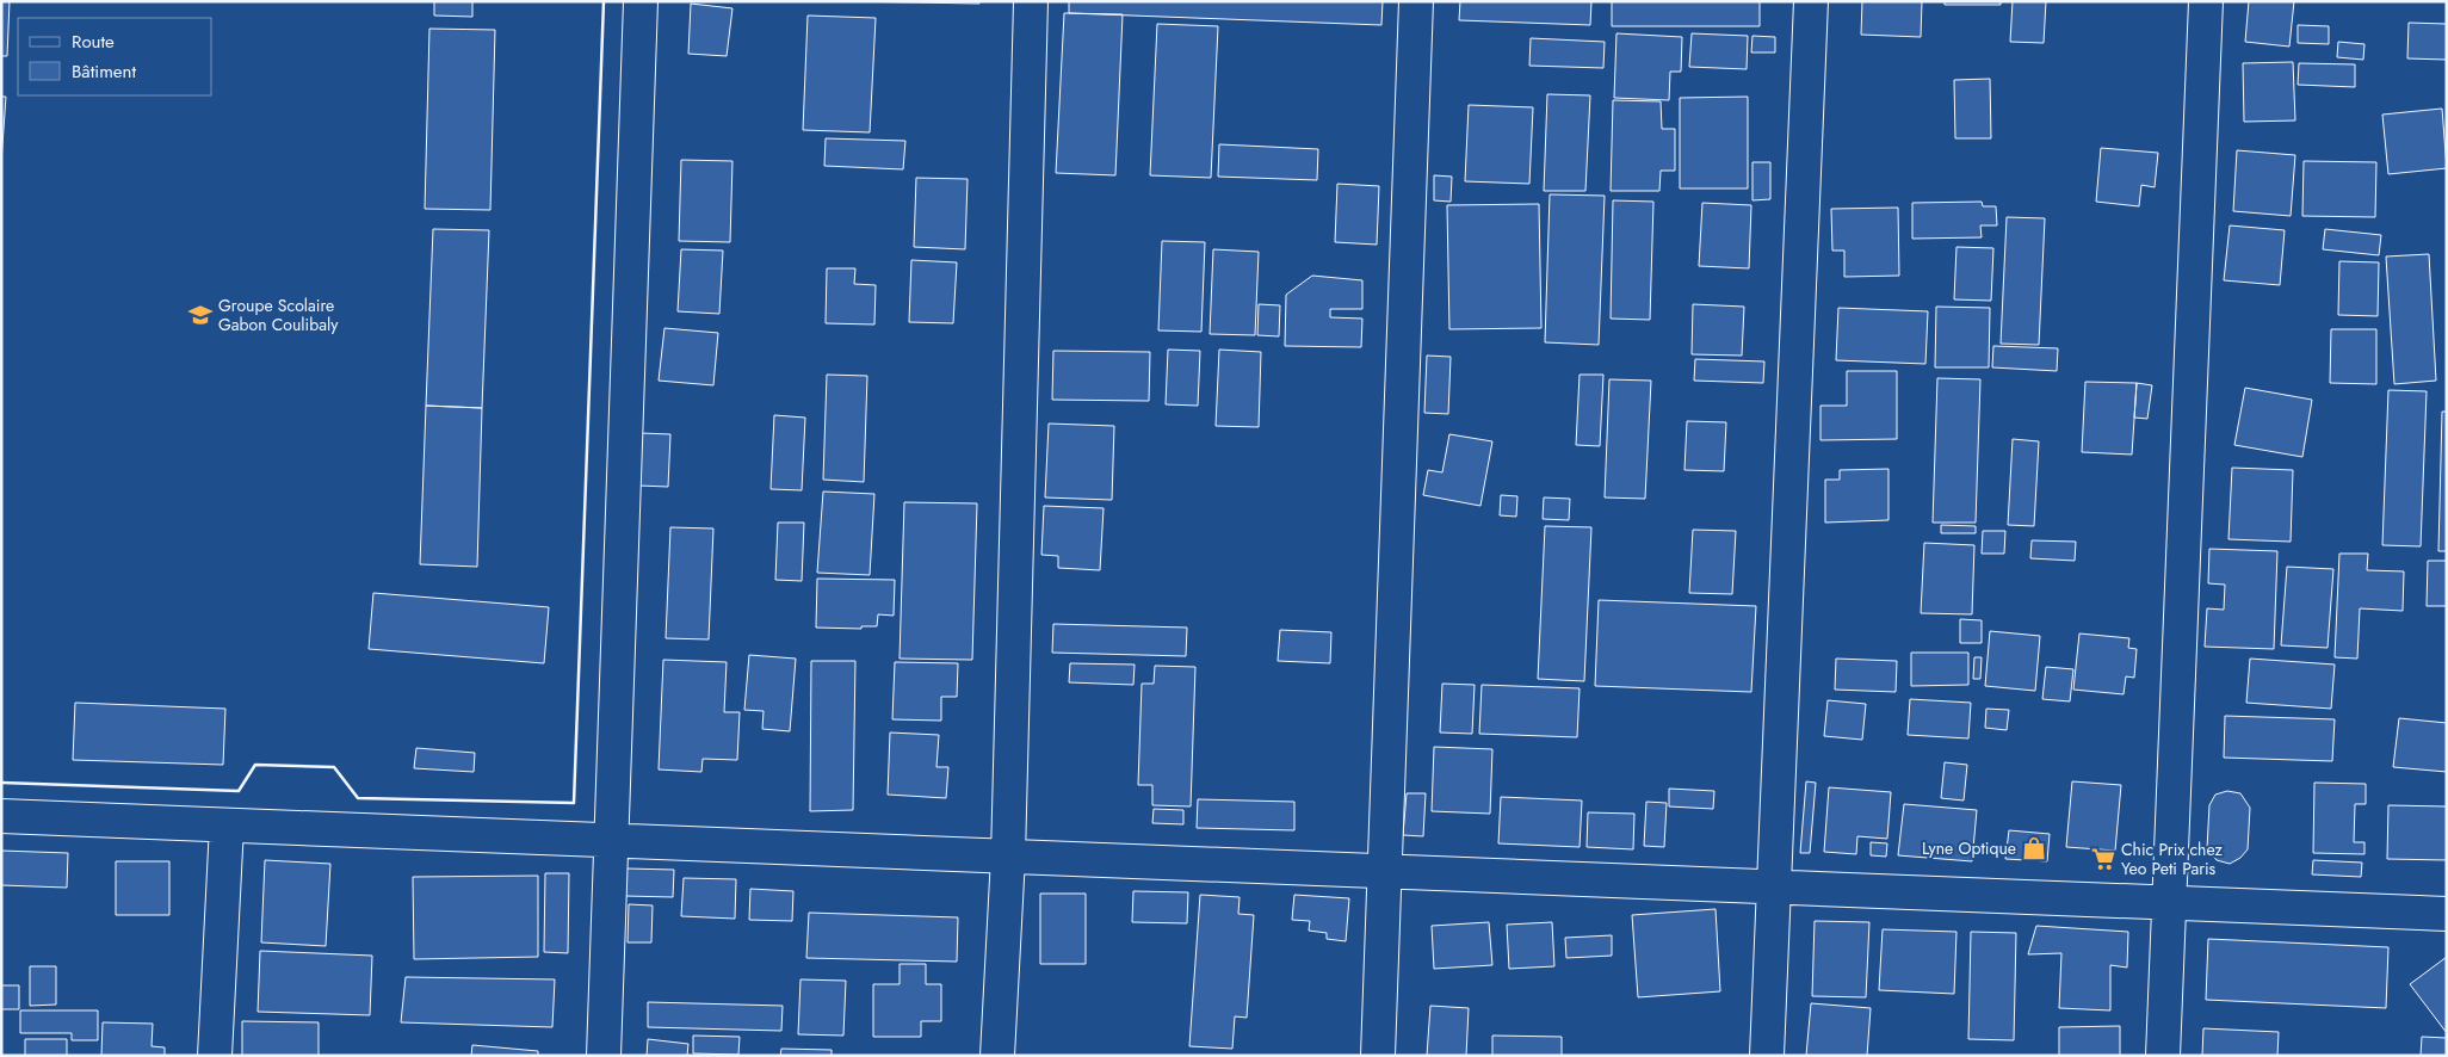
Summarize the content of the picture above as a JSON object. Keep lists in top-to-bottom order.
{
  "places": {
    "school or university": ["Groupe Scolaire Gabon Coulibaly"],
    "shop": ["Lyne Optique"],
    "supermarket": ["Chic Prix chez Yeo Peti Paris"]
  },
  "legend": ["Route", "Bâtiment"]
}
